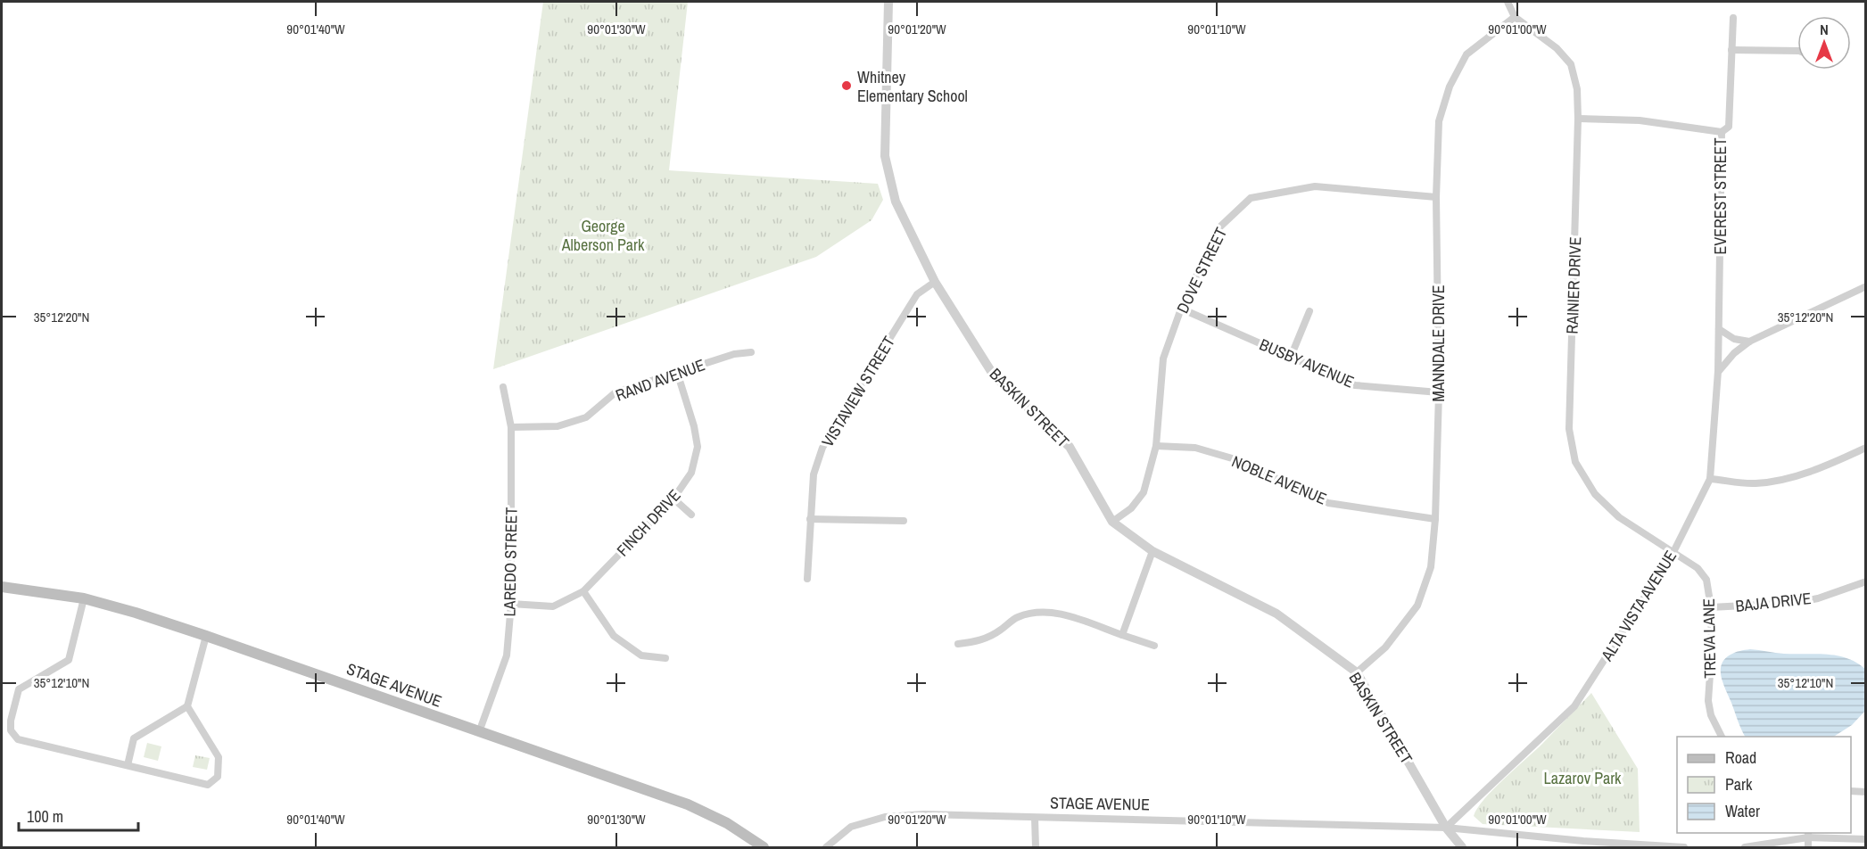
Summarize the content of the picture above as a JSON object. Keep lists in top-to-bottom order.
{
  "streets": {
    "main road": ["STAGE AVENUE"],
    "street": [
      "EVEREST STREET",
      "DOVE STREET",
      "RAINIER DRIVE",
      "MANNDALE DRIVE",
      "BUSBY AVENUE",
      "RAND AVENUE",
      "VISTAVIEW STREET",
      "BASKIN STREET",
      "NOBLE AVENUE",
      "FINCH DRIVE",
      "LAREDO STREET",
      "BAJA DRIVE",
      "ALTA VISTA AVENUE",
      "TREVA LANE"
    ]
  },
  "crossings": [
    ["EVEREST STREET", "RAINIER DRIVE"],
    ["EVEREST STREET", "ALTA VISTA AVENUE"],
    ["DOVE STREET", "MANNDALE DRIVE"],
    ["DOVE STREET", "BUSBY AVENUE"],
    ["DOVE STREET", "BASKIN STREET"],
    ["DOVE STREET", "NOBLE AVENUE"],
    ["RAINIER DRIVE", "MANNDALE DRIVE"],
    ["RAINIER DRIVE", "ALTA VISTA AVENUE"],
    ["RAINIER DRIVE", "TREVA LANE"],
    ["MANNDALE DRIVE", "BUSBY AVENUE"],
    ["MANNDALE DRIVE", "BASKIN STREET"],
    ["MANNDALE DRIVE", "NOBLE AVENUE"],
    ["RAND AVENUE", "FINCH DRIVE"],
    ["RAND AVENUE", "LAREDO STREET"],
    ["VISTAVIEW STREET", "BASKIN STREET"],
    ["BASKIN STREET", "ALTA VISTA AVENUE"],
    ["BASKIN STREET", "STAGE AVENUE"],
    ["FINCH DRIVE", "LAREDO STREET"],
    ["LAREDO STREET", "STAGE AVENUE"],
    ["BAJA DRIVE", "TREVA LANE"],
    ["ALTA VISTA AVENUE", "TREVA LANE"],
    ["ALTA VISTA AVENUE", "STAGE AVENUE"]
  ],
  "parks": ["George Alberson Park", "Lazarov Park"],
  "places": ["Whitney Elementary School"],
  "legend": ["Road", "Park", "Water"],
  "scale_bar": "100 m",
  "north": "top",
  "coordinates": [
    "90°01'40\"W",
    "90°01'30\"W",
    "90°01'20\"W",
    "90°01'10\"W",
    "90°01'00\"W",
    "35°12'20\"N",
    "35°12'10\"N"
  ]
}
